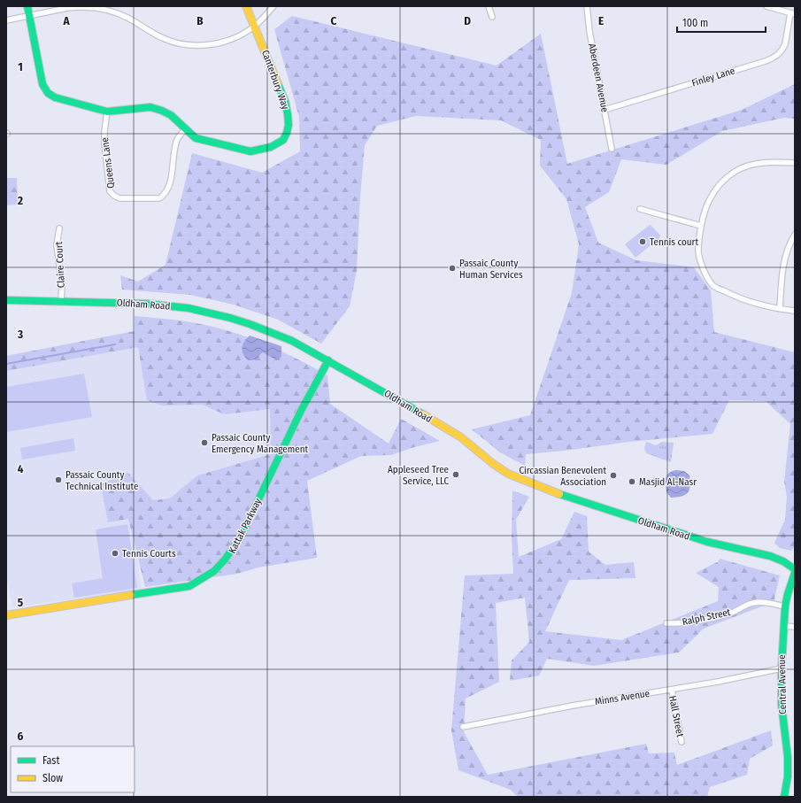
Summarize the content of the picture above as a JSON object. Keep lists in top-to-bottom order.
{
  "streets": {
    "street": [
      "Finley Lane",
      "Aberdeen Avenue",
      "Canterbury Way",
      "Queens Lane",
      "Claire Court",
      "Oldham Road",
      "Kattak Parkway",
      "Ralph Street",
      "Central Avenue",
      "Minns Avenue",
      "Hall Street"
    ]
  },
  "crossings": [
    ["Finley Lane", "Aberdeen Avenue"],
    ["Canterbury Way", "Queens Lane"],
    ["Claire Court", "Oldham Road"],
    ["Oldham Road", "Kattak Parkway"],
    ["Ralph Street", "Central Avenue"],
    ["Central Avenue", "Minns Avenue"],
    ["Minns Avenue", "Hall Street"]
  ],
  "places": [
    "Tennis court",
    "Passaic County Human Services",
    "Passaic County Emergency Management",
    "Appleseed Tree Service, LLC",
    "Circassian Benevolent Association",
    "Passaic County Technical Institute",
    "Masjid Al-Nasr",
    "Tennis Courts"
  ],
  "legend": ["Fast", "Slow"],
  "scale_bar": "100 m",
  "grid": {
    "columns": [
      "A",
      "B",
      "C",
      "D",
      "E"
    ],
    "rows": [
      "1",
      "2",
      "3",
      "4",
      "5",
      "6"
    ]
  }
}
